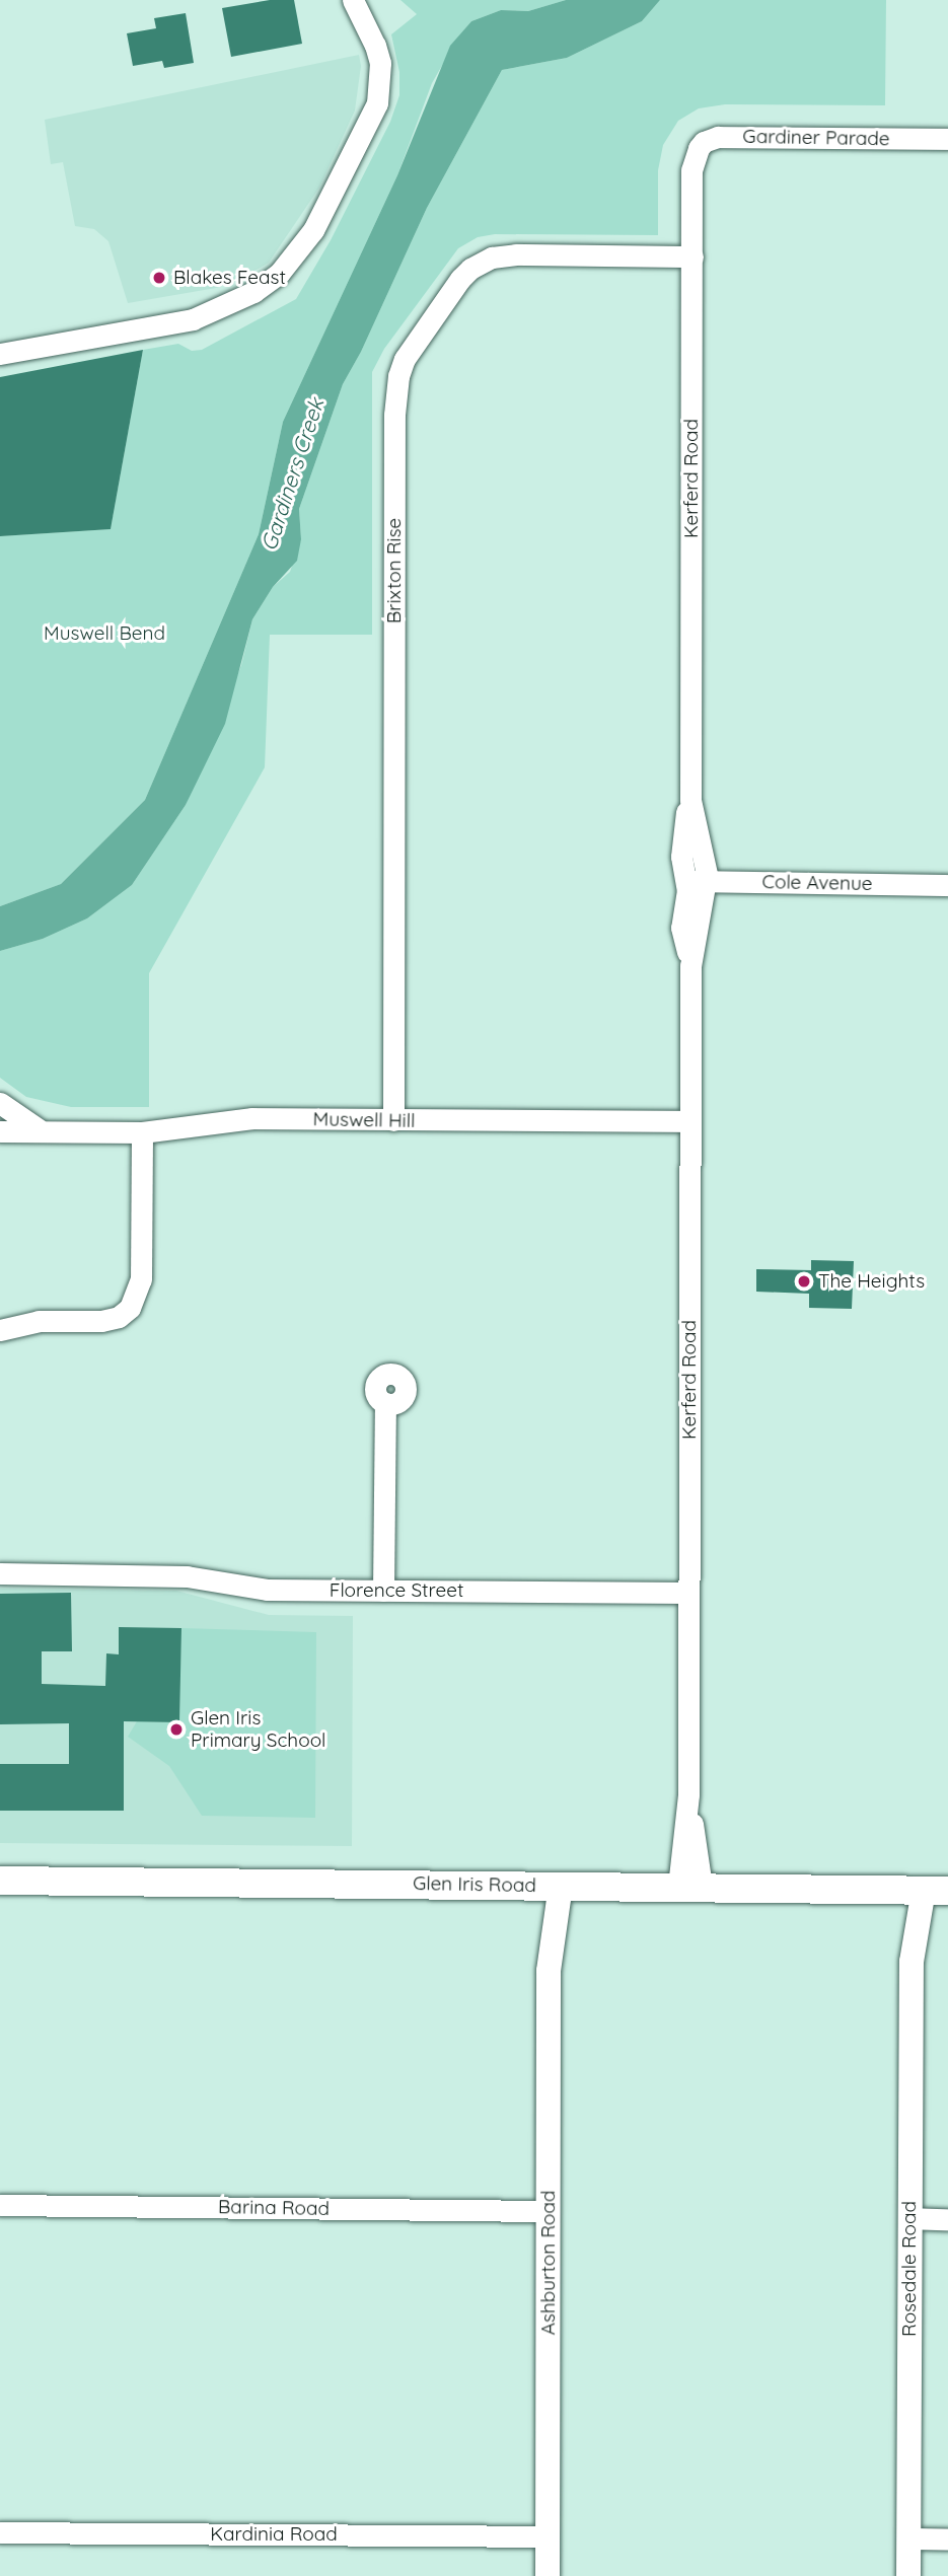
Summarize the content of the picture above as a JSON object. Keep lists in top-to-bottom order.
{
  "streets": {
    "main road": ["Glen Iris Road"],
    "street": [
      "Gardiner Parade",
      "Kerferd Road",
      "Brixton Rise",
      "Cole Avenue",
      "Muswell Hill",
      "Florence Street",
      "Barina Road",
      "Ashburton Road",
      "Rosedale Road",
      "Kardinia Road"
    ]
  },
  "crossings": [
    ["Gardiner Parade", "Kerferd Road"],
    ["Kerferd Road", "Brixton Rise"],
    ["Kerferd Road", "Cole Avenue"],
    ["Kerferd Road", "Muswell Hill"],
    ["Kerferd Road", "Florence Street"],
    ["Kerferd Road", "Glen Iris Road"],
    ["Brixton Rise", "Muswell Hill"],
    ["Glen Iris Road", "Ashburton Road"],
    ["Glen Iris Road", "Rosedale Road"],
    ["Barina Road", "Ashburton Road"],
    ["Ashburton Road", "Kardinia Road"]
  ],
  "water": ["Gardiners Creek"],
  "parks": ["Muswell Bend"],
  "places": ["Blakes Feast", "The Heights", "Glen Iris Primary School"]
}
